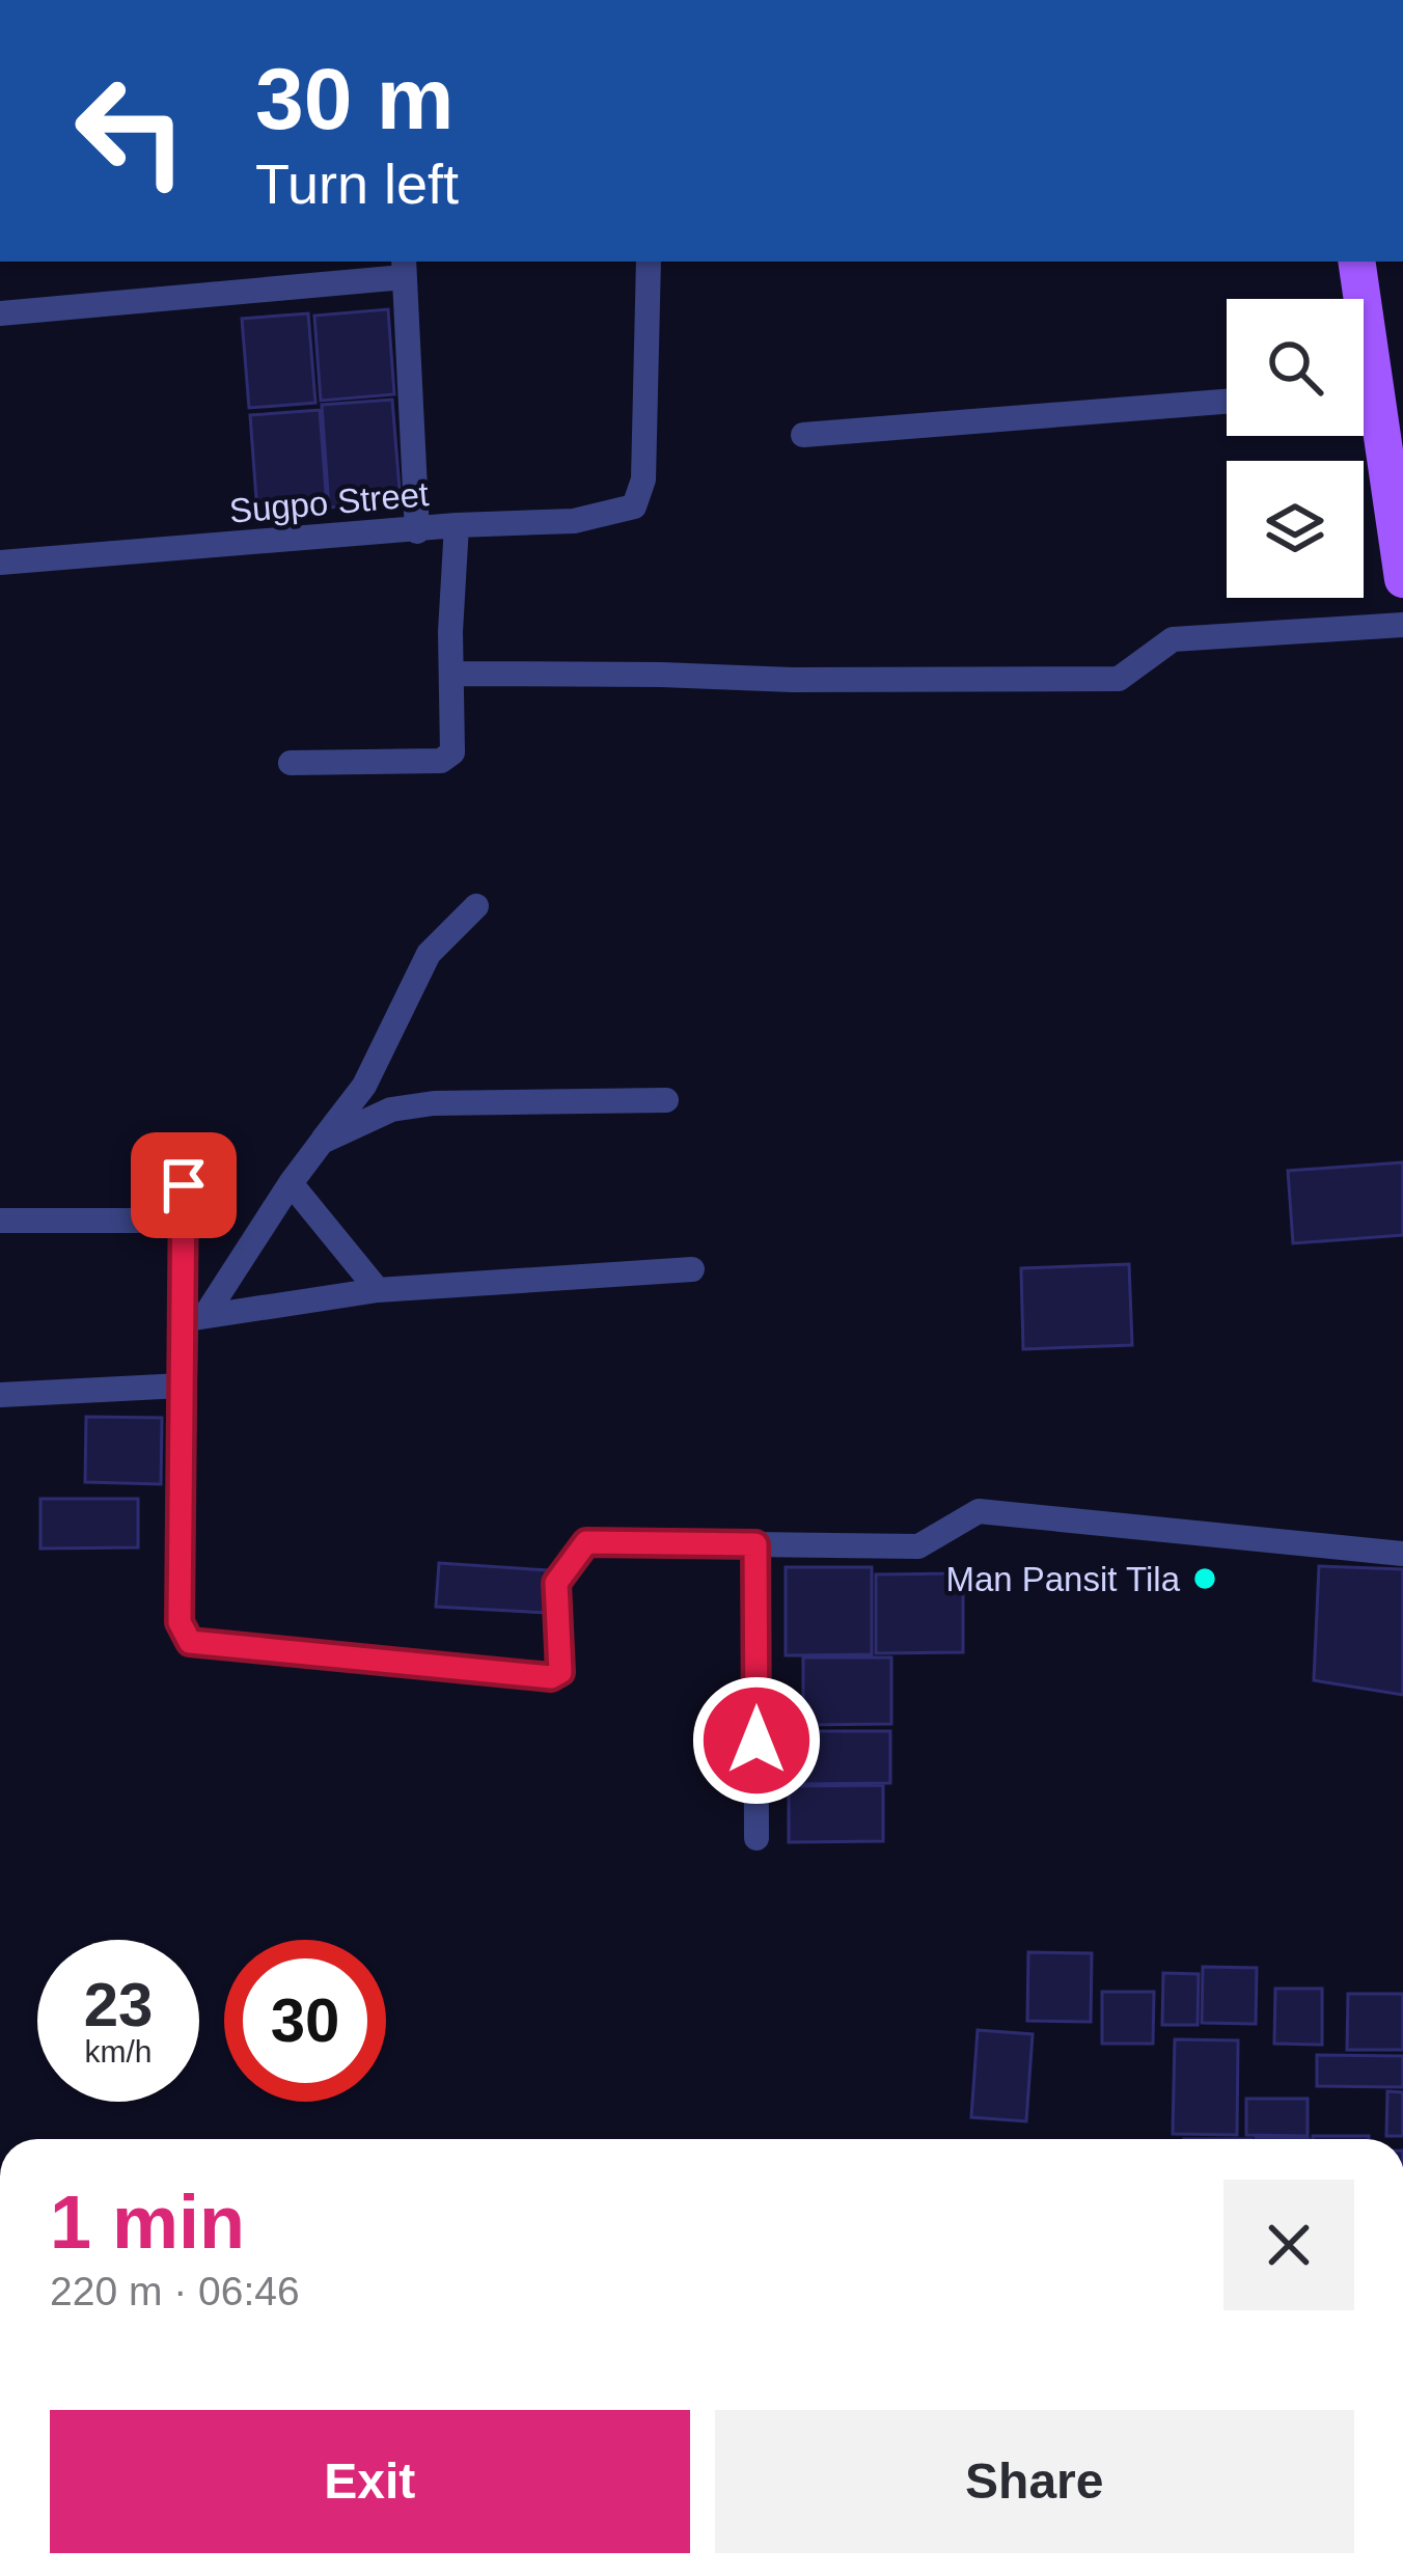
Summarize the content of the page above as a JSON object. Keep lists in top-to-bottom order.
{
  "streets": {
    "street": ["Sugpo Street"]
  },
  "places": ["Man Pansit Tila"],
  "page": {
    "turn": ["30 m", "Turn left"],
    "speed": "23 km/h",
    "limit": "30",
    "heading": ["1 min", "220 m · 06:46"],
    "buttons": ["Exit", "Share"]
  }
}
